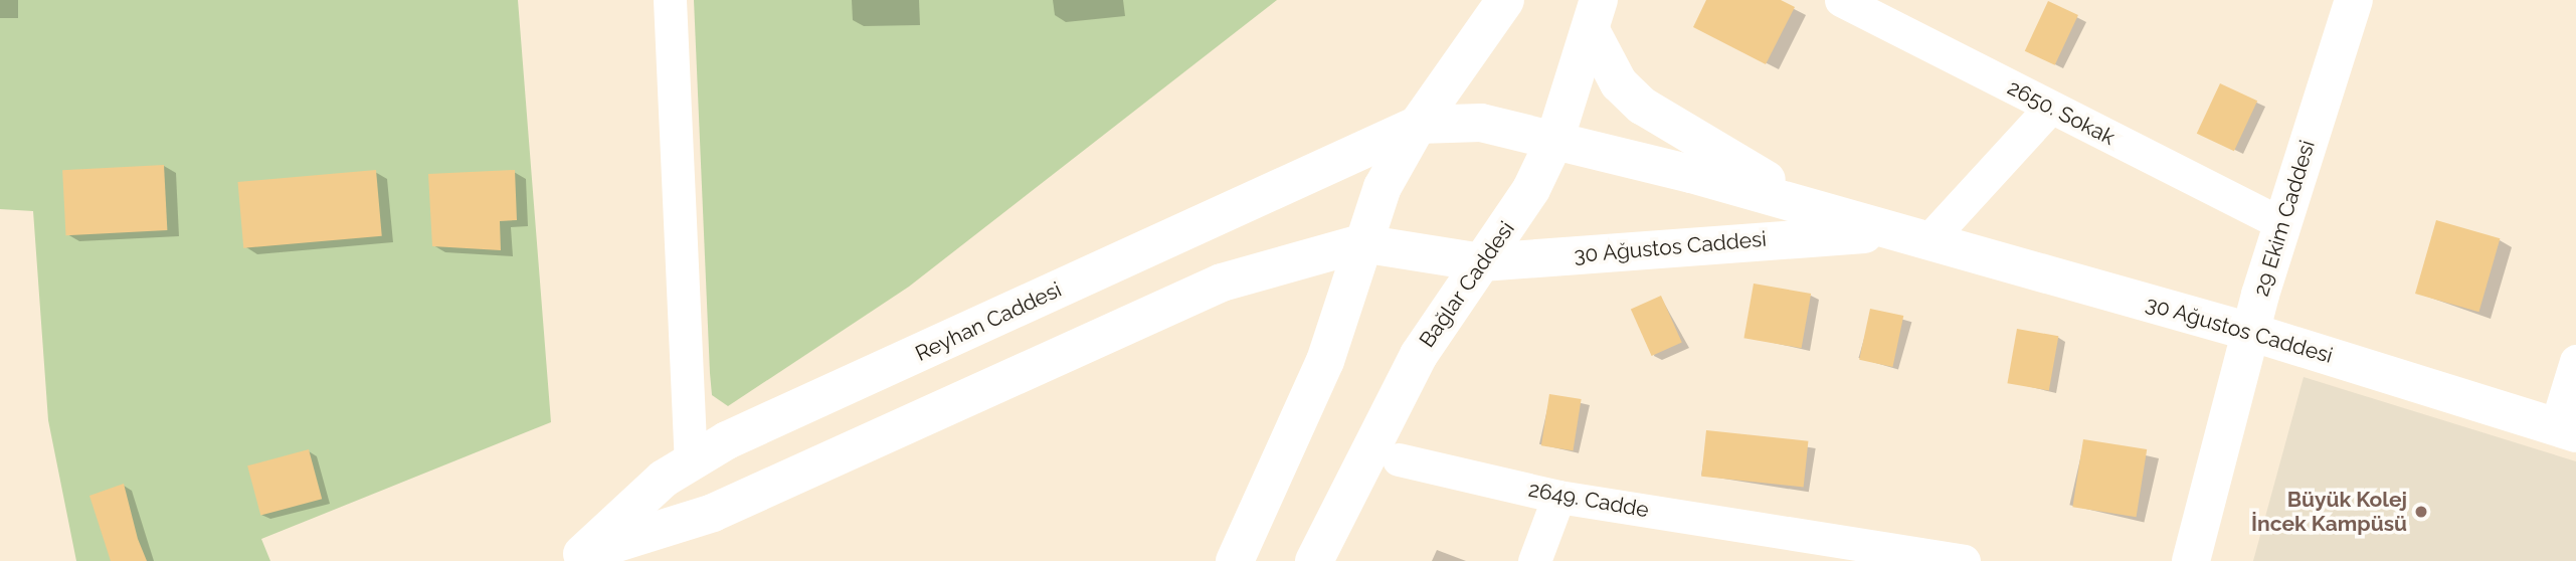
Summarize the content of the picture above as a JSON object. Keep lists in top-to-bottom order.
{
  "streets": {
    "street": [
      "2650. Sokak",
      "29 Ekim Caddesi",
      "30 Ağustos Caddesi",
      "Bağlar Caddesi",
      "Reyhan Caddesi",
      "2649. Cadde"
    ]
  },
  "crossings": [
    ["2650. Sokak", "29 Ekim Caddesi"],
    ["29 Ekim Caddesi", "30 Ağustos Caddesi"],
    ["30 Ağustos Caddesi", "Bağlar Caddesi"],
    ["30 Ağustos Caddesi", "Reyhan Caddesi"]
  ],
  "places": ["Büyük Kolej İncek Kampüsü"]
}
